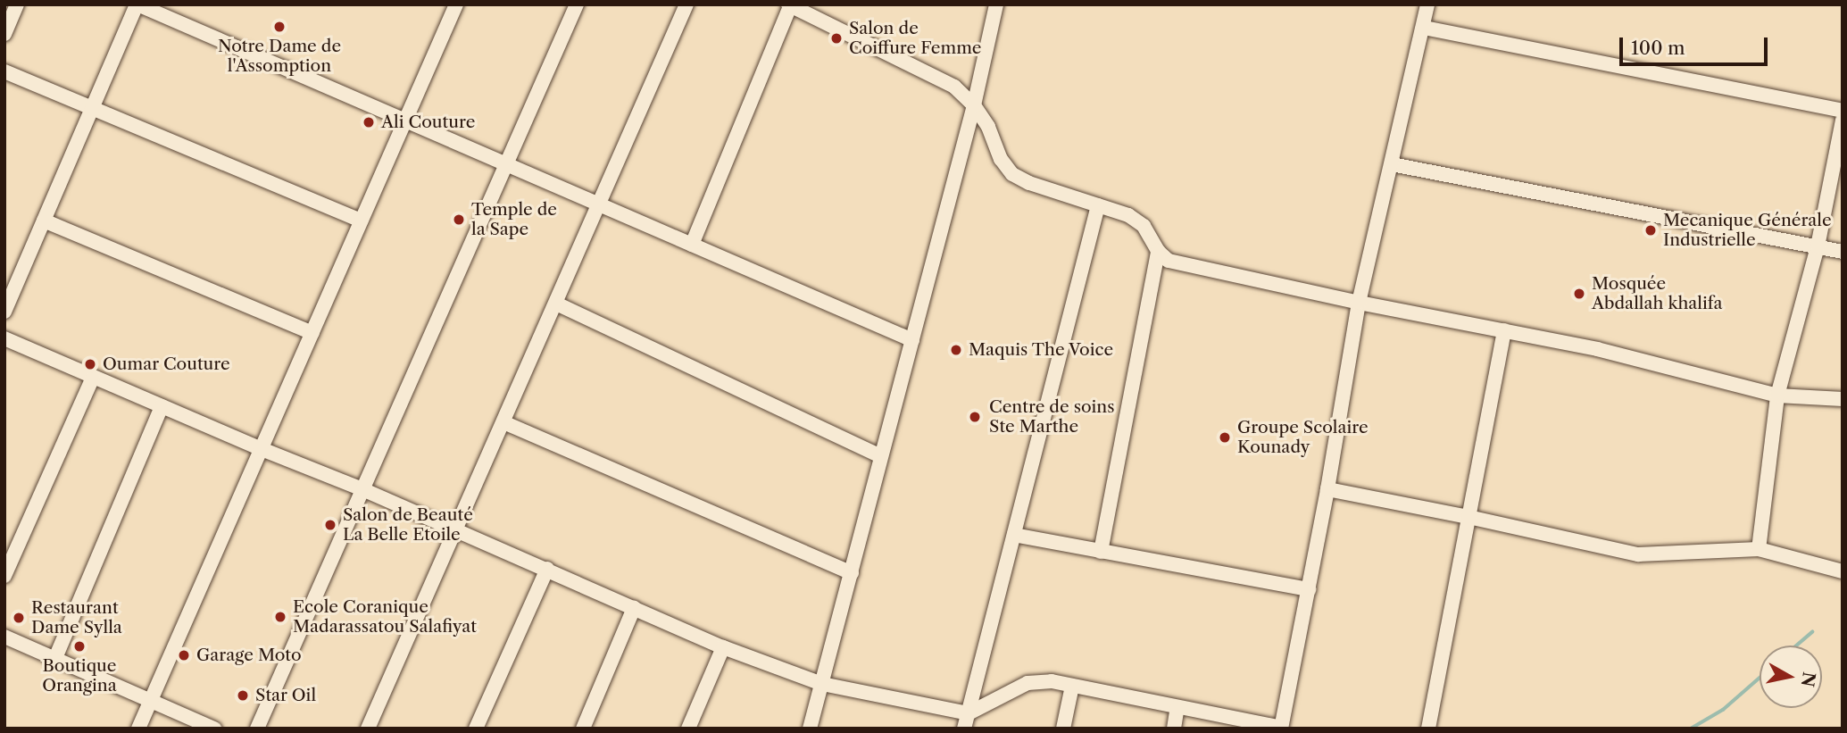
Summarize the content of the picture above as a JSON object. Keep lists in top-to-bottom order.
{
  "places": [
    "Notre Dame de l'Assomption",
    "Salon de Coiffure Femme",
    "Ali Couture",
    "Temple de la Sape",
    "Mecanique Générale Industrielle",
    "Mosquée Abdallah khalifa",
    "Maquis The Voice",
    "Oumar Couture",
    "Centre de soins Ste Marthe",
    "Groupe Scolaire Kounady",
    "Salon de Beauté La Belle Etoile",
    "Ecole Coranique Madarassatou Salafiyat",
    "Restaurant Dame Sylla",
    "Boutique Orangina",
    "Garage Moto",
    "Star Oil"
  ],
  "scale_bar": "100 m",
  "north": "right"
}
